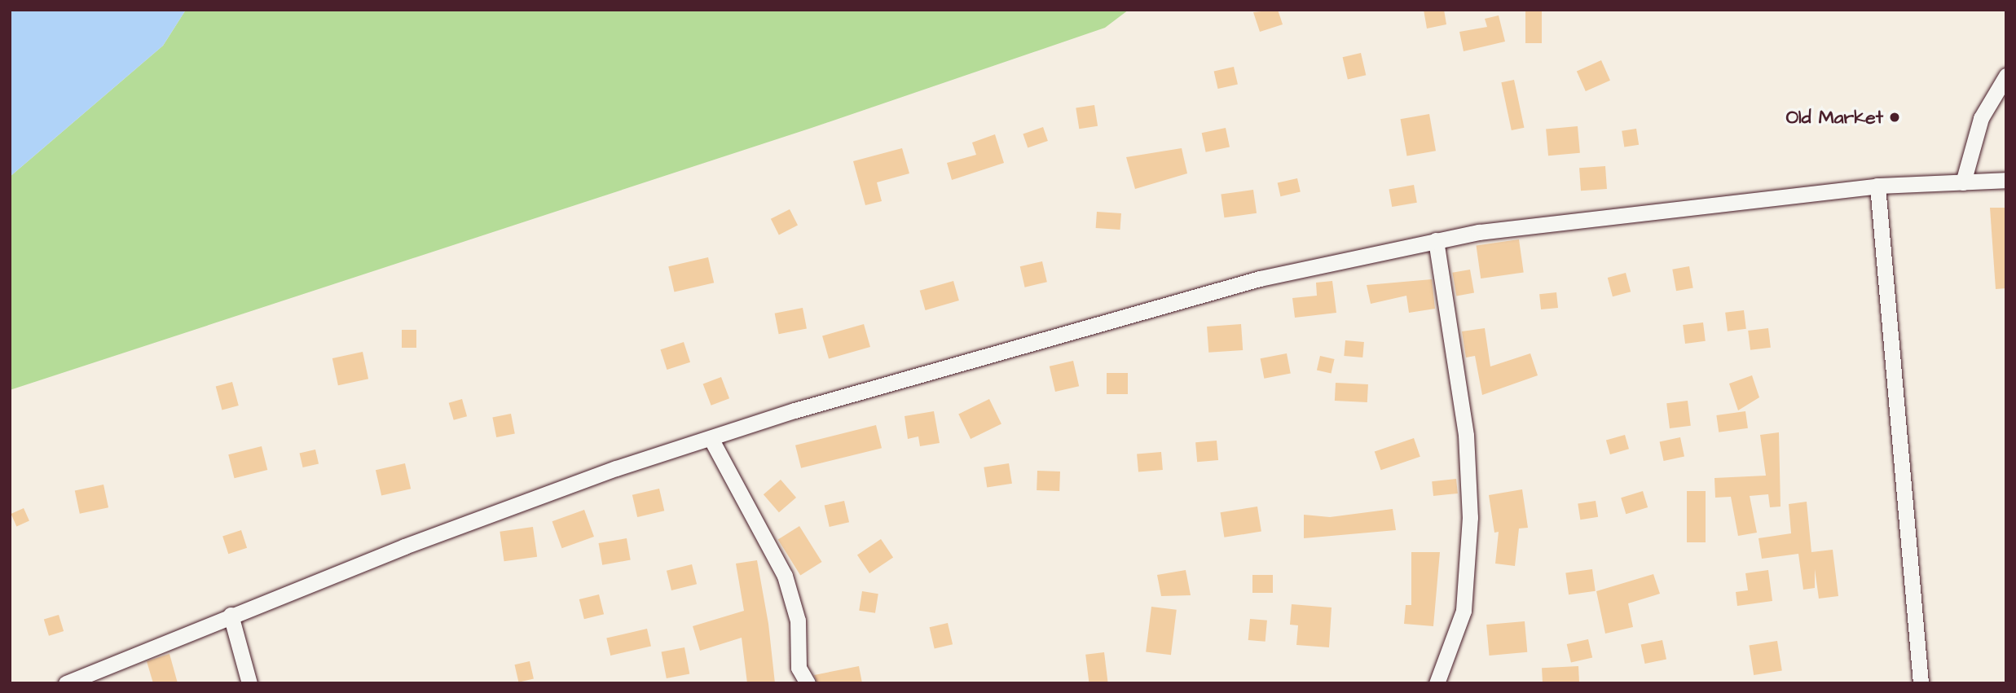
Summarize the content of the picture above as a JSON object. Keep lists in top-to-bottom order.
{
  "places": ["Old Market"]
}
